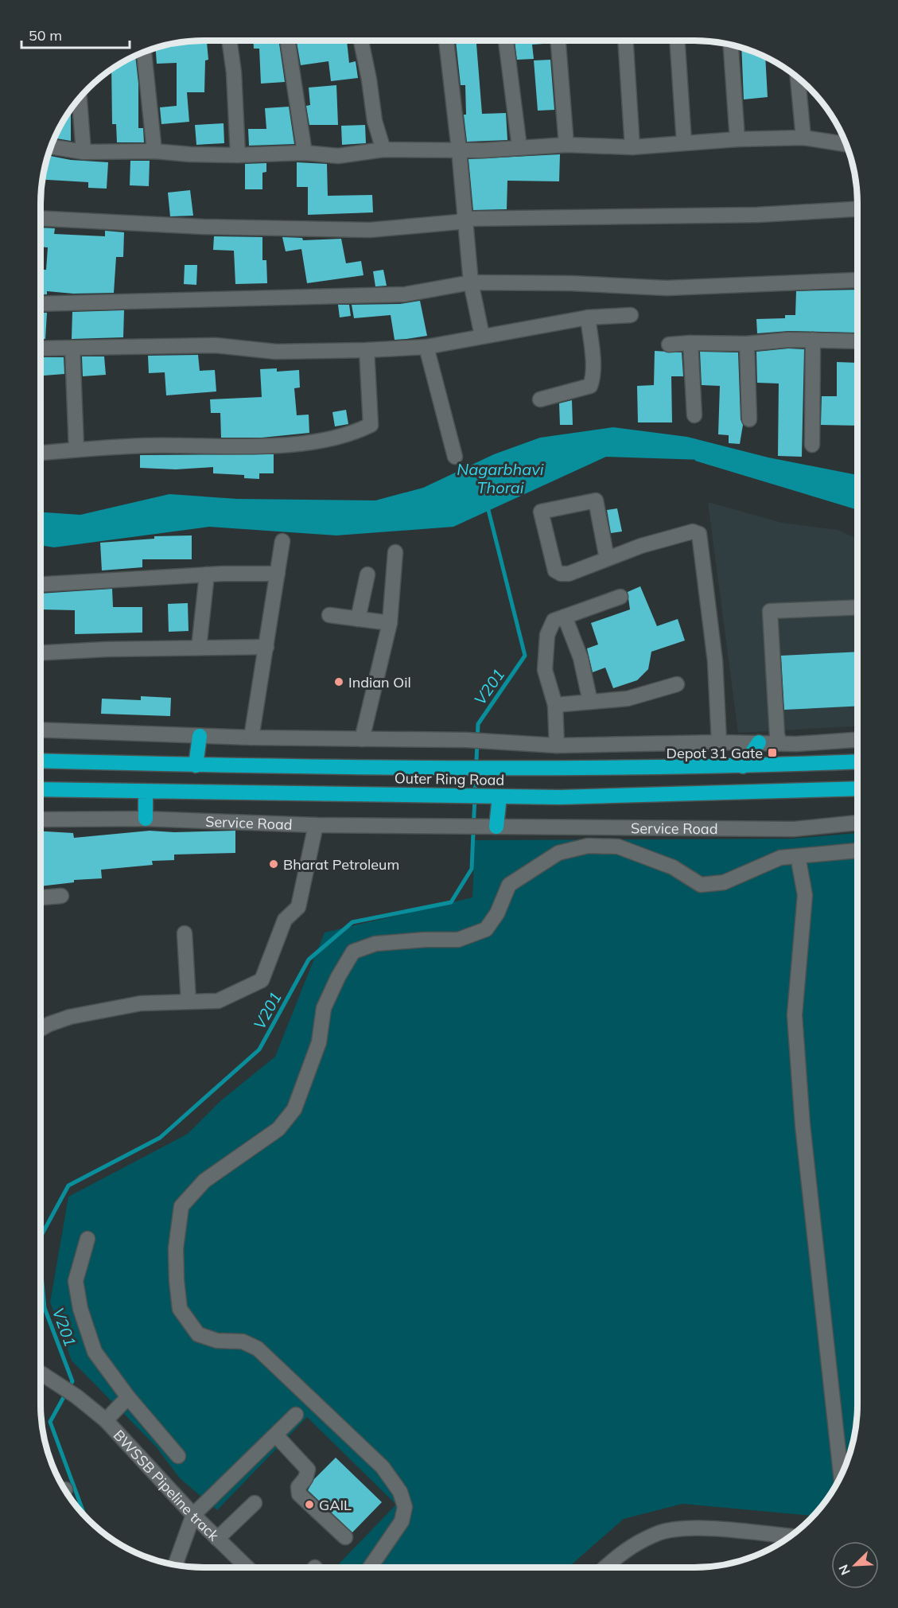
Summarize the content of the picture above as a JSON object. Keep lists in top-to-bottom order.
{
  "streets": {
    "highway": ["Outer Ring Road"],
    "street": ["Service Road", "BWSSB Pipeline track"]
  },
  "water": ["Nagarbhavi Thorai", "V201"],
  "places": {
    "other": ["Indian Oil", "Bharat Petroleum", "GAIL"],
    "transit": ["Depot 31 Gate"]
  },
  "scale_bar": "50 m",
  "north": "bottom left"
}
